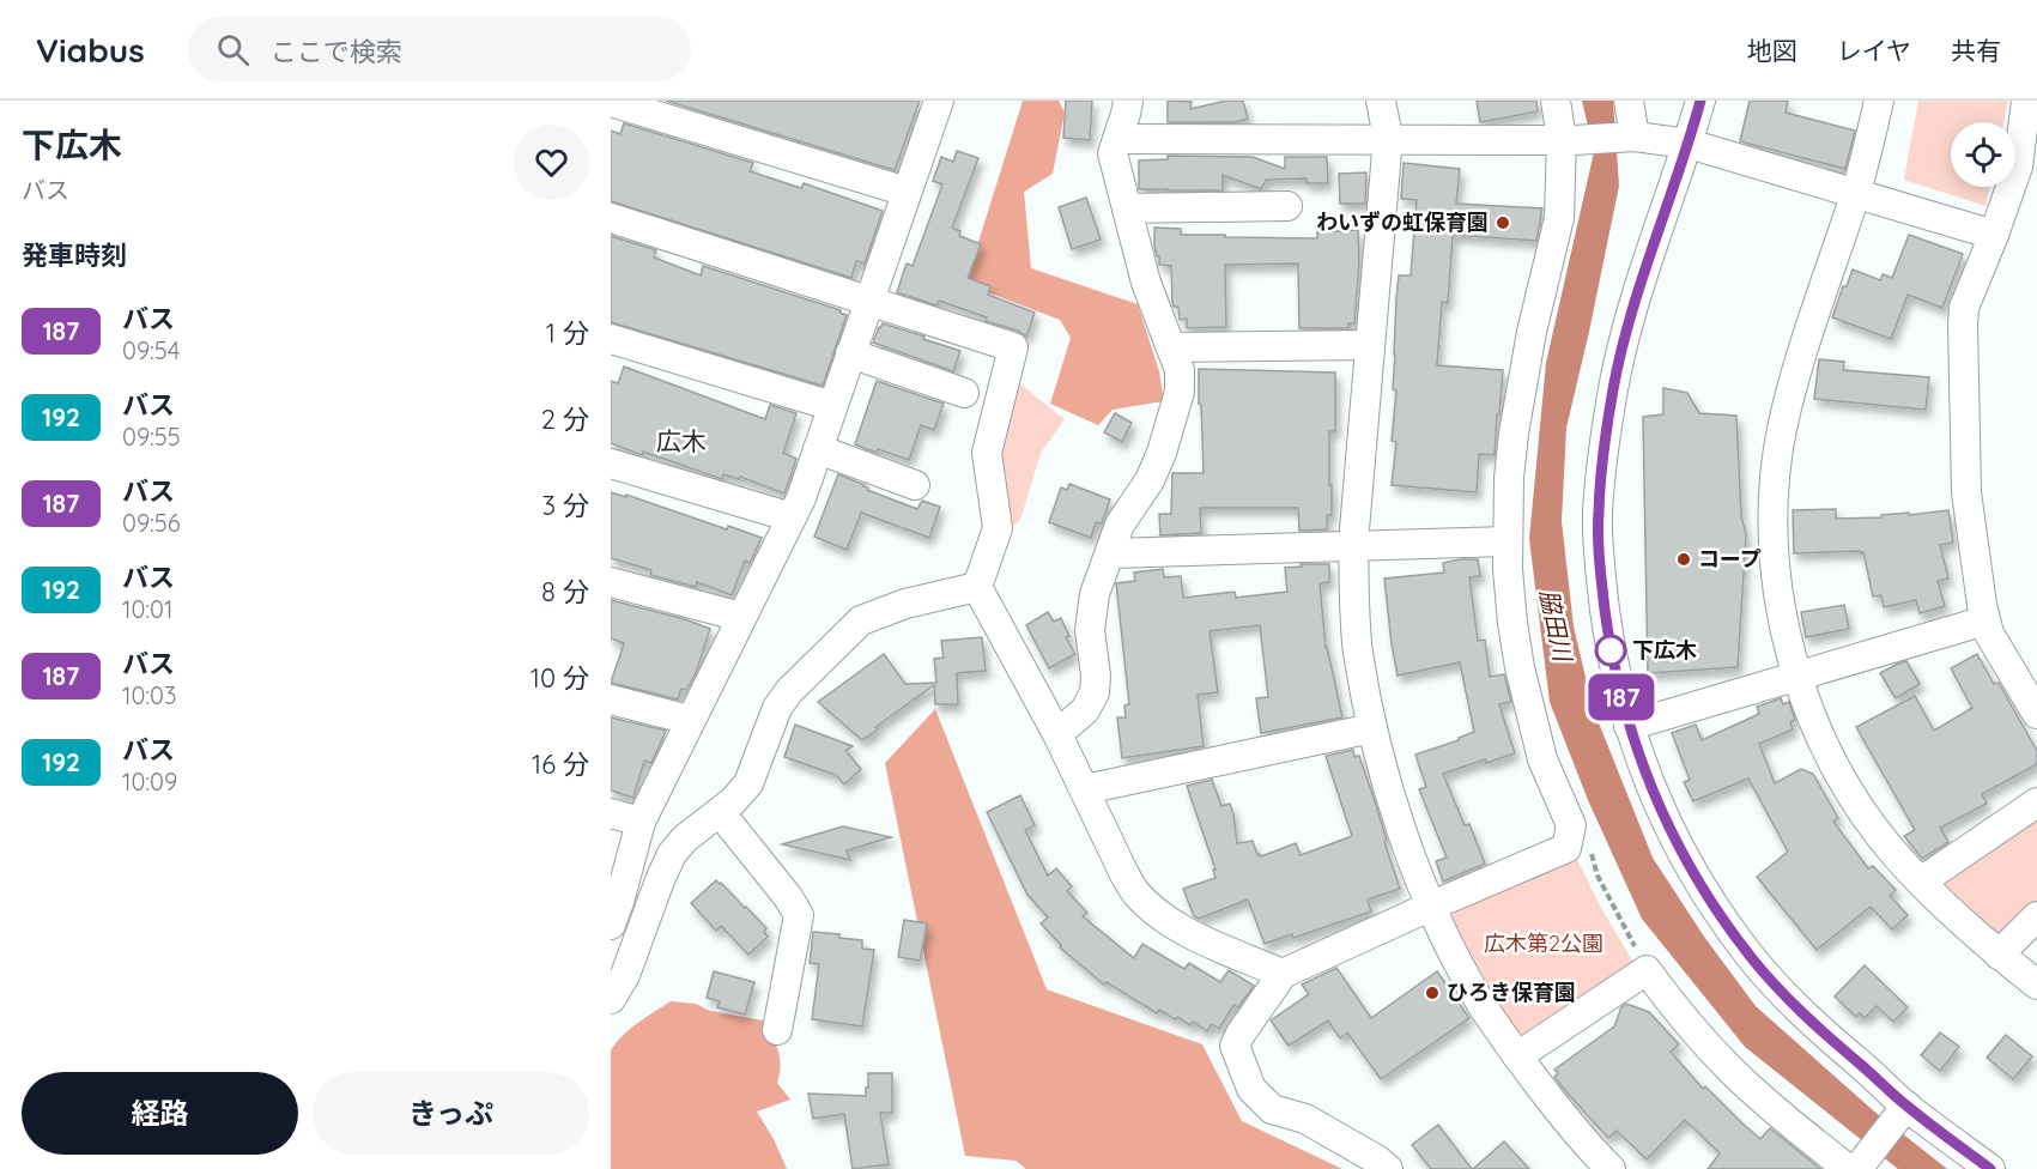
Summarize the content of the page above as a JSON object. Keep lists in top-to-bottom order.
{
  "districts": ["広木"],
  "water": ["脇田川"],
  "parks": ["広木第2公園"],
  "places": [
    "わいずの虹保育園",
    "コープ",
    "下広木",
    "ひろき保育園"
  ],
  "lines": ["bus line 187"],
  "page": {
    "header": "Viabus",
    "search": "ここで検索",
    "nav": ["地図", "レイヤ", "共有"],
    "heading": [
      ["下広木", "バス"],
      "発車時刻"
    ],
    "on_map": "187",
    "list": [
      {
        "mark": "187",
        "name": "バス",
        "note": "09:54",
        "value": "1 分"
      },
      {
        "mark": "192",
        "name": "バス",
        "note": "09:55",
        "value": "2 分"
      },
      {
        "mark": "187",
        "name": "バス",
        "note": "09:56",
        "value": "3 分"
      },
      {
        "mark": "192",
        "name": "バス",
        "note": "10:01",
        "value": "8 分"
      },
      {
        "mark": "187",
        "name": "バス",
        "note": "10:03",
        "value": "10 分"
      },
      {
        "mark": "192",
        "name": "バス",
        "note": "10:09",
        "value": "16 分"
      }
    ],
    "buttons": ["経路", "きっぷ"]
  }
}
